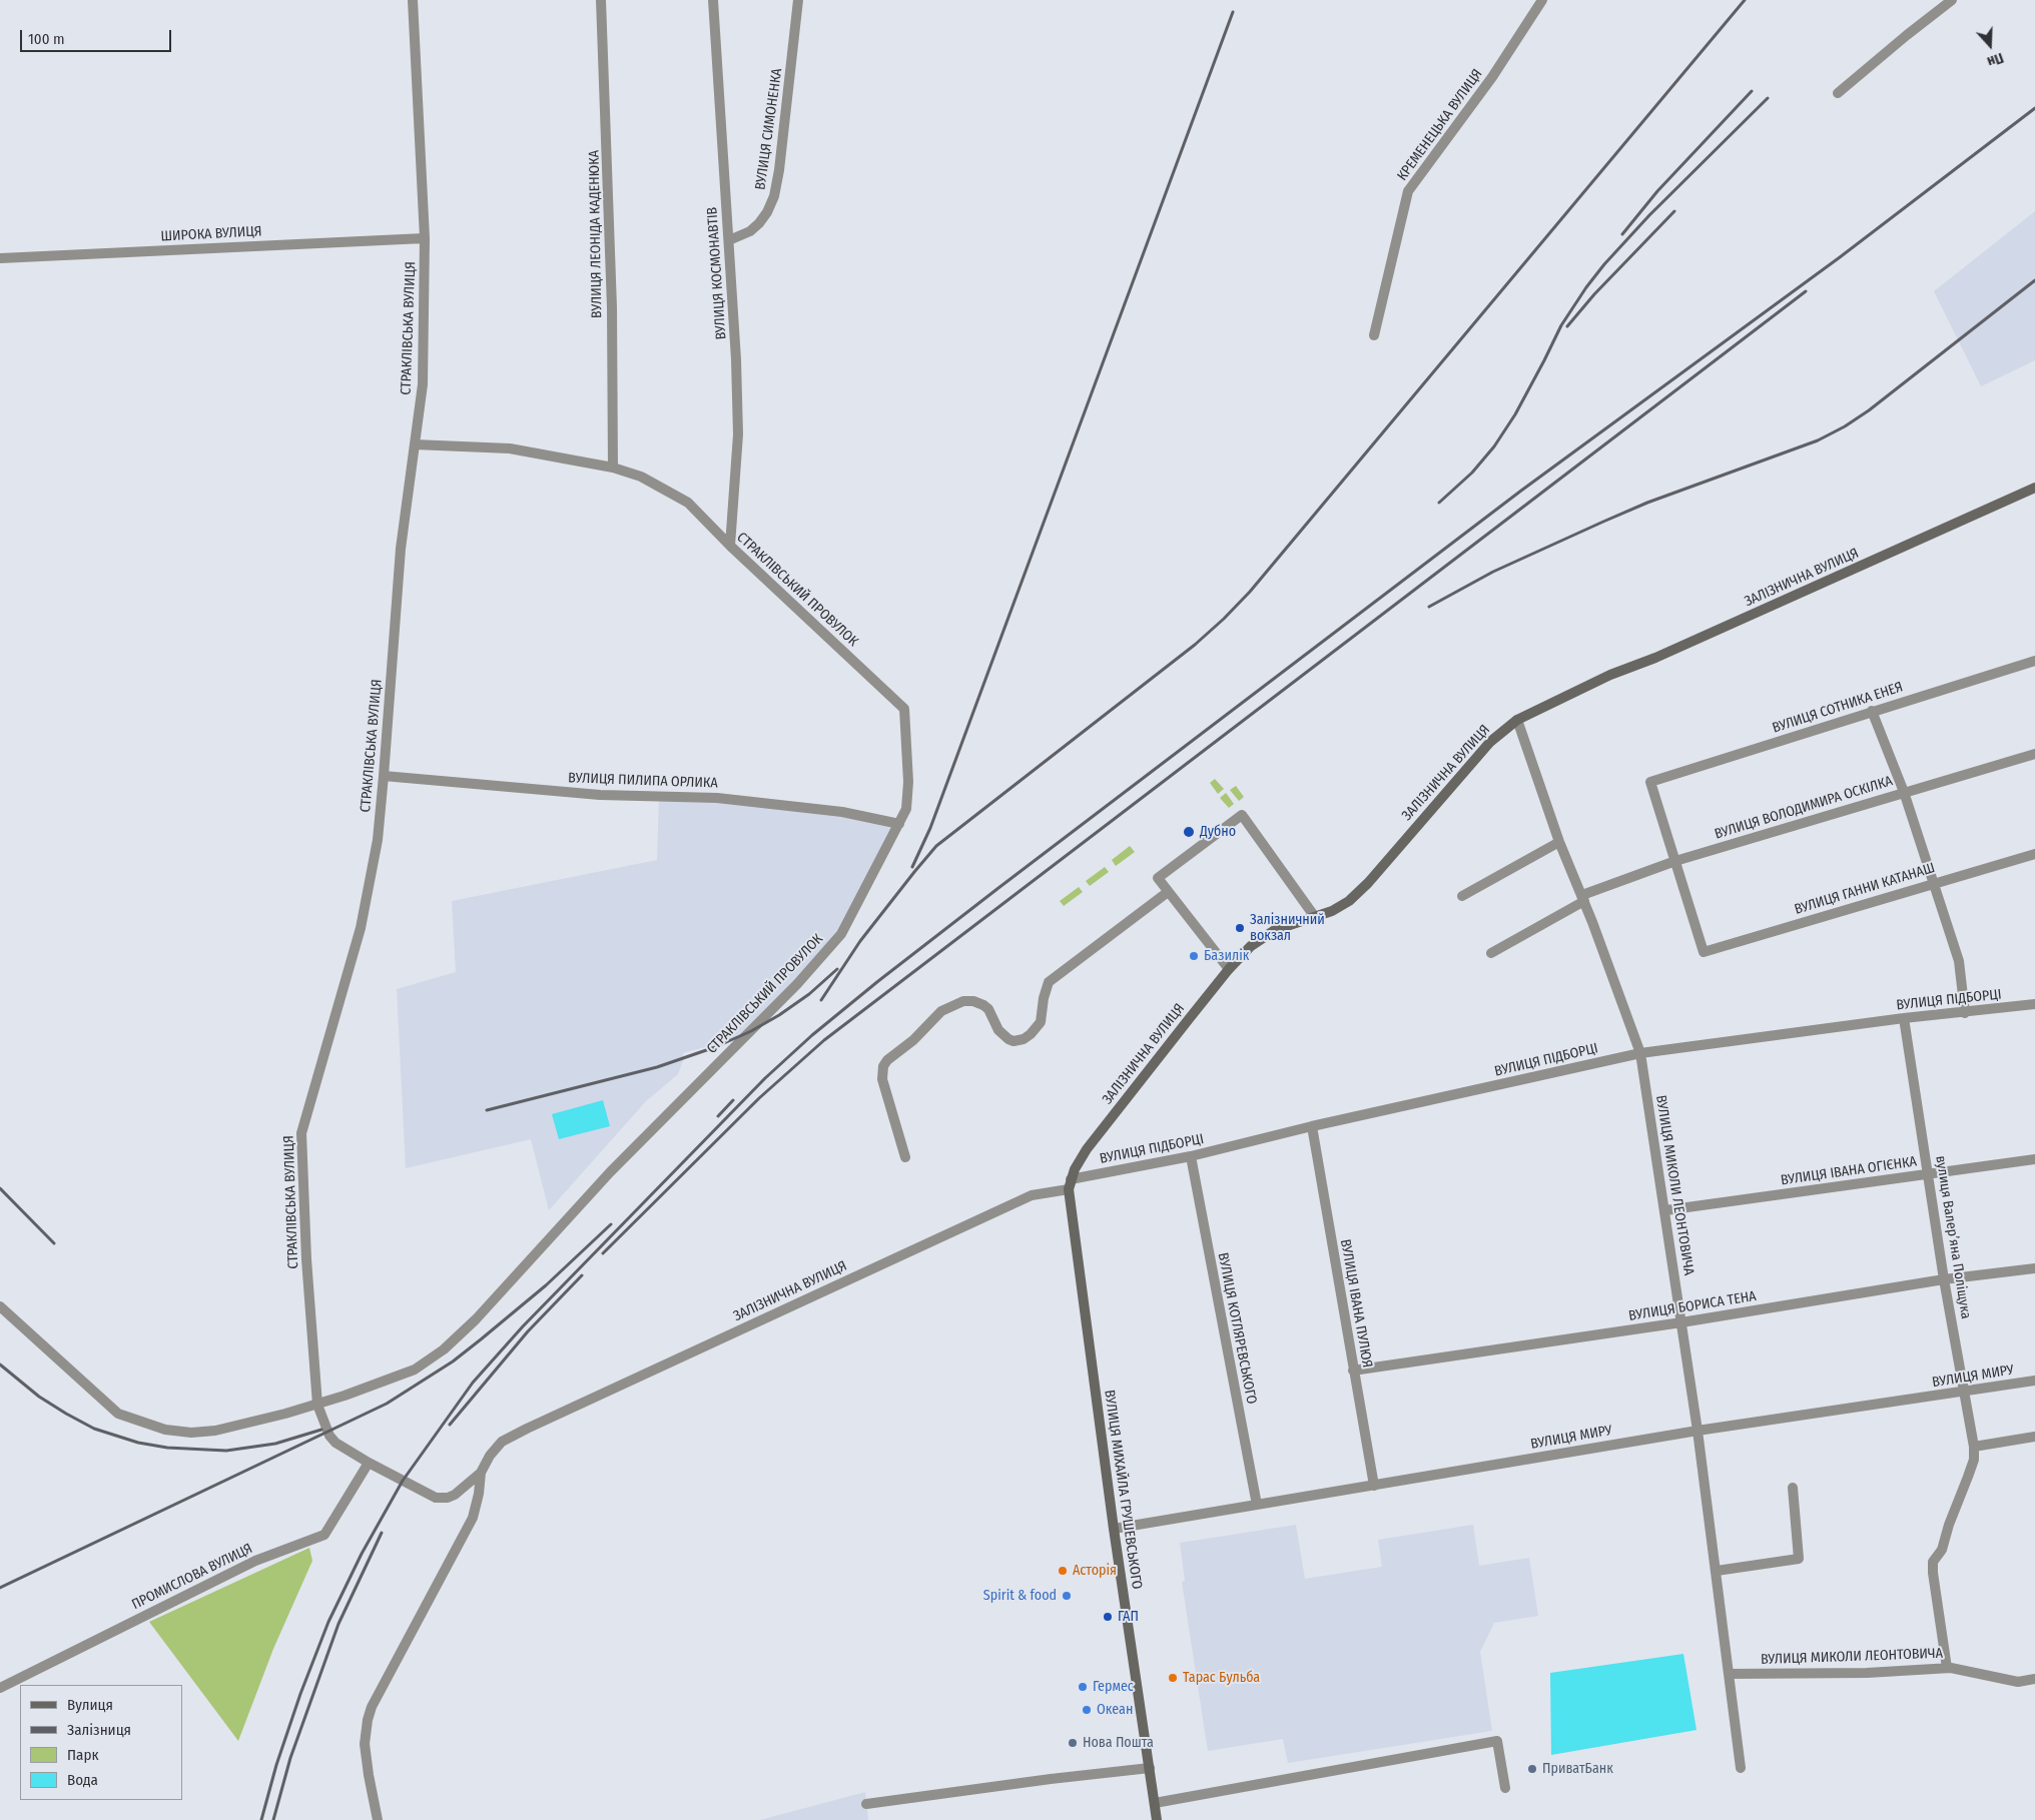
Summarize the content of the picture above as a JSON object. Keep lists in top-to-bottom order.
{
  "streets": {
    "main road": ["ЗАЛІЗНИЧНА ВУЛИЦЯ", "ВУЛИЦЯ МИХАЙЛА ГРУШЕВСЬКОГО"],
    "street": [
      "КРЕМЕНЕЦЬКА ВУЛИЦЯ",
      "ВУЛИЦЯ СИМОНЕНКА",
      "ШИРОКА ВУЛИЦЯ",
      "ВУЛИЦЯ ЛЕОНІДА КАДЕНЮКА",
      "ВУЛИЦЯ КОСМОНАВТІВ",
      "СТРАКЛІВСЬКА ВУЛИЦЯ",
      "СТРАКЛІВСЬКИЙ ПРОВУЛОК",
      "ВУЛИЦЯ СОТНИКА ЕНЕЯ",
      "ВУЛИЦЯ ПИЛИПА ОРЛИКА",
      "ВУЛИЦЯ ВОЛОДИМИРА ОСКІЛКА",
      "ВУЛИЦЯ ГАННИ КАТАНАШ",
      "ВУЛИЦЯ ПІДБОРЦІ",
      "ВУЛИЦЯ ІВАНА ОГІЄНКА",
      "ВУЛИЦЯ МИКОЛИ ЛЕОНТОВИЧА",
      "вулиця Валерʼяна Поліщука",
      "ВУЛИЦЯ ІВАНА ПУЛЮЯ",
      "ВУЛИЦЯ БОРИСА ТЕНА",
      "ВУЛИЦЯ КОТЛЯРЕВСЬКОГО",
      "ВУЛИЦЯ МИРУ",
      "ПРОМИСЛОВА ВУЛИЦЯ"
    ]
  },
  "crossings": [
    ["ВУЛИЦЯ СИМОНЕНКА", "ВУЛИЦЯ КОСМОНАВТІВ"],
    ["ШИРОКА ВУЛИЦЯ", "СТРАКЛІВСЬКА ВУЛИЦЯ"],
    ["ВУЛИЦЯ ЛЕОНІДА КАДЕНЮКА", "СТРАКЛІВСЬКИЙ ПРОВУЛОК"],
    ["ВУЛИЦЯ КОСМОНАВТІВ", "СТРАКЛІВСЬКИЙ ПРОВУЛОК"],
    ["СТРАКЛІВСЬКА ВУЛИЦЯ", "ЗАЛІЗНИЧНА ВУЛИЦЯ"],
    ["СТРАКЛІВСЬКА ВУЛИЦЯ", "СТРАКЛІВСЬКИЙ ПРОВУЛОК"],
    ["СТРАКЛІВСЬКА ВУЛИЦЯ", "ВУЛИЦЯ ПИЛИПА ОРЛИКА"],
    ["СТРАКЛІВСЬКА ВУЛИЦЯ", "ПРОМИСЛОВА ВУЛИЦЯ"],
    ["ЗАЛІЗНИЧНА ВУЛИЦЯ", "ВУЛИЦЯ ПІДБОРЦІ"],
    ["ЗАЛІЗНИЧНА ВУЛИЦЯ", "ВУЛИЦЯ МИКОЛИ ЛЕОНТОВИЧА"],
    ["ЗАЛІЗНИЧНА ВУЛИЦЯ", "ВУЛИЦЯ МИХАЙЛА ГРУШЕВСЬКОГО"],
    ["СТРАКЛІВСЬКИЙ ПРОВУЛОК", "ВУЛИЦЯ ПИЛИПА ОРЛИКА"],
    ["ВУЛИЦЯ СОТНИКА ЕНЕЯ", "ВУЛИЦЯ ВОЛОДИМИРА ОСКІЛКА"],
    ["ВУЛИЦЯ СОТНИКА ЕНЕЯ", "ВУЛИЦЯ ГАННИ КАТАНАШ"],
    ["ВУЛИЦЯ ВОЛОДИМИРА ОСКІЛКА", "ВУЛИЦЯ ГАННИ КАТАНАШ"],
    ["ВУЛИЦЯ ВОЛОДИМИРА ОСКІЛКА", "ВУЛИЦЯ МИКОЛИ ЛЕОНТОВИЧА"],
    ["ВУЛИЦЯ ПІДБОРЦІ", "ВУЛИЦЯ МИКОЛИ ЛЕОНТОВИЧА"],
    ["ВУЛИЦЯ ПІДБОРЦІ", "вулиця Валерʼяна Поліщука"],
    ["ВУЛИЦЯ ПІДБОРЦІ", "ВУЛИЦЯ ІВАНА ПУЛЮЯ"],
    ["ВУЛИЦЯ ПІДБОРЦІ", "ВУЛИЦЯ КОТЛЯРЕВСЬКОГО"],
    ["ВУЛИЦЯ ПІДБОРЦІ", "ВУЛИЦЯ МИХАЙЛА ГРУШЕВСЬКОГО"],
    ["ВУЛИЦЯ ІВАНА ОГІЄНКА", "ВУЛИЦЯ МИКОЛИ ЛЕОНТОВИЧА"],
    ["ВУЛИЦЯ ІВАНА ОГІЄНКА", "вулиця Валерʼяна Поліщука"],
    ["ВУЛИЦЯ МИКОЛИ ЛЕОНТОВИЧА", "вулиця Валерʼяна Поліщука"],
    ["ВУЛИЦЯ МИКОЛИ ЛЕОНТОВИЧА", "ВУЛИЦЯ БОРИСА ТЕНА"],
    ["ВУЛИЦЯ МИКОЛИ ЛЕОНТОВИЧА", "ВУЛИЦЯ МИРУ"],
    ["вулиця Валерʼяна Поліщука", "ВУЛИЦЯ БОРИСА ТЕНА"],
    ["вулиця Валерʼяна Поліщука", "ВУЛИЦЯ МИРУ"],
    ["ВУЛИЦЯ ІВАНА ПУЛЮЯ", "ВУЛИЦЯ БОРИСА ТЕНА"],
    ["ВУЛИЦЯ ІВАНА ПУЛЮЯ", "ВУЛИЦЯ МИРУ"],
    ["ВУЛИЦЯ КОТЛЯРЕВСЬКОГО", "ВУЛИЦЯ МИРУ"],
    ["ВУЛИЦЯ МИРУ", "ВУЛИЦЯ МИХАЙЛА ГРУШЕВСЬКОГО"]
  ],
  "places": [
    "Дубно",
    "Залізничний вокзал",
    "Базилік",
    "Асторія",
    "Spirit & food",
    "ГАП",
    "Тарас Бульба",
    "Гермес",
    "Океан",
    "Нова Пошта",
    "ПриватБанк"
  ],
  "legend": [
    "Вулиця",
    "Залізниця",
    "Парк",
    "Вода"
  ],
  "scale_bar": "100 m",
  "north": "bottom"
}
